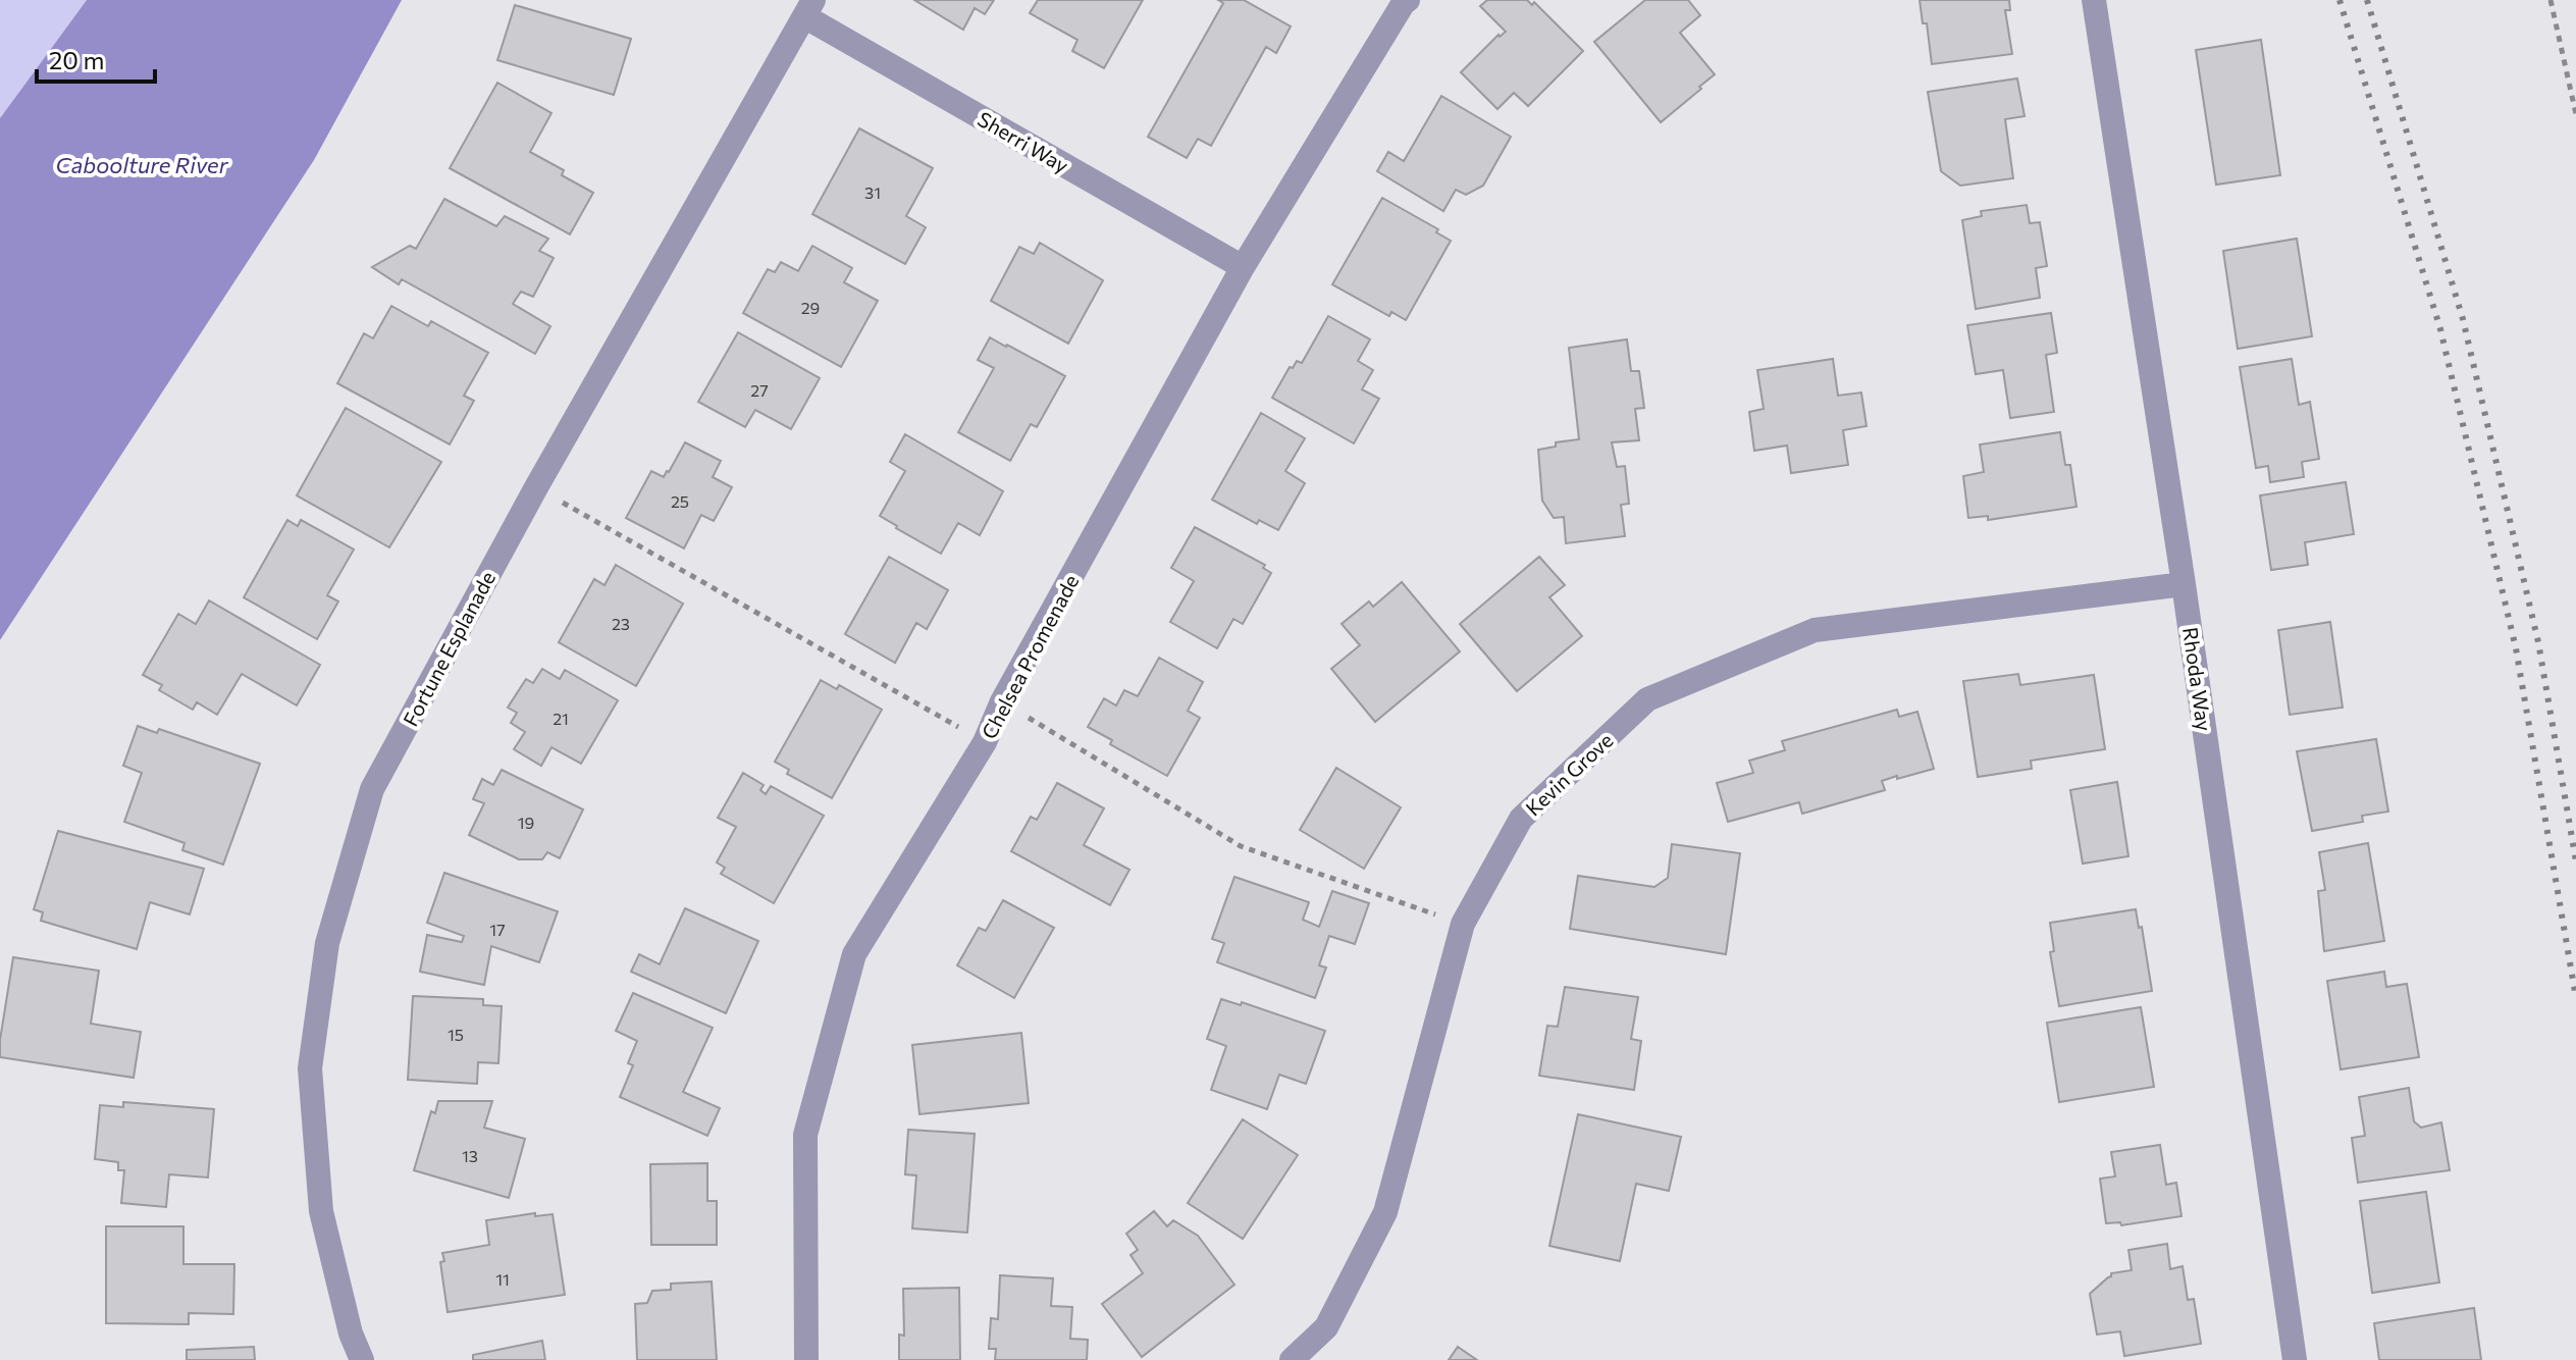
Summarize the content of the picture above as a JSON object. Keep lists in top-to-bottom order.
{
  "streets": {
    "street": [
      "Sherri Way",
      "Fortune Esplanade",
      "Chelsea Promenade",
      "Rhoda Way",
      "Kevin Grove"
    ]
  },
  "crossings": [
    ["Sherri Way", "Fortune Esplanade"],
    ["Sherri Way", "Chelsea Promenade"],
    ["Rhoda Way", "Kevin Grove"]
  ],
  "water": ["Caboolture River"],
  "house_numbers": [
    "31",
    "29",
    "27",
    "25",
    "23",
    "21",
    "19",
    "17",
    "15",
    "13",
    "11"
  ],
  "scale_bar": "20 m"
}
